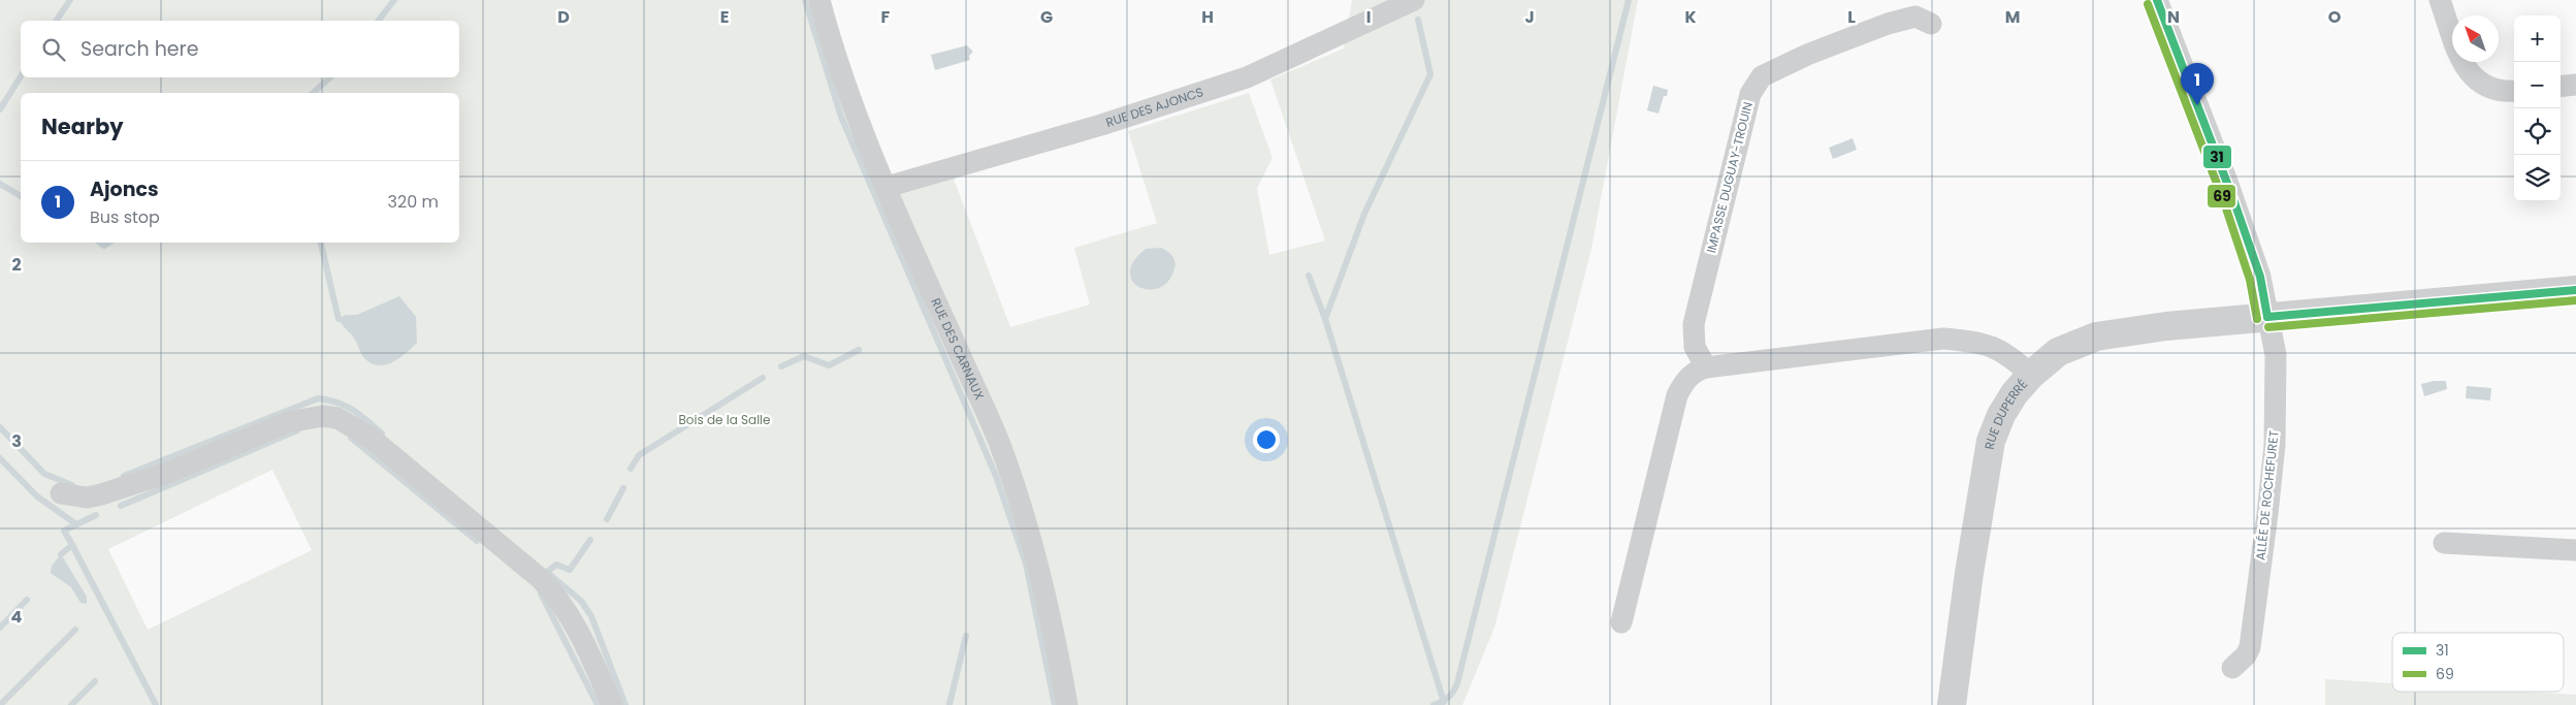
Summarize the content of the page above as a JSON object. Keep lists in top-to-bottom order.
{
  "streets": {
    "street": [
      "RUE DES AJONCS",
      "IMPASSE DUGUAY-TROUIN",
      "RUE DES CARNAUX",
      "RUE DUPERRÉ",
      "ALLÉE DE ROCHEFURET"
    ]
  },
  "crossings": [
    ["RUE DES AJONCS", "RUE DES CARNAUX"],
    ["RUE DUPERRÉ", "ALLÉE DE ROCHEFURET"]
  ],
  "parks": ["Bois de la Salle"],
  "lines": ["transit line 31", "transit line 69"],
  "legend": ["31", "69"],
  "north": "top left",
  "page": {
    "map_buttons": ["+", "−"],
    "search": "Search here",
    "pins": "1",
    "heading": "Nearby",
    "list": [
      {
        "mark": "1",
        "name": "Ajoncs",
        "note": "Bus stop",
        "value": "320 m"
      }
    ]
  },
  "grid": {
    "columns": [
      "D",
      "E",
      "F",
      "G",
      "H",
      "I",
      "J",
      "K",
      "L",
      "M",
      "N",
      "O"
    ],
    "rows": ["2", "3", "4"]
  }
}
